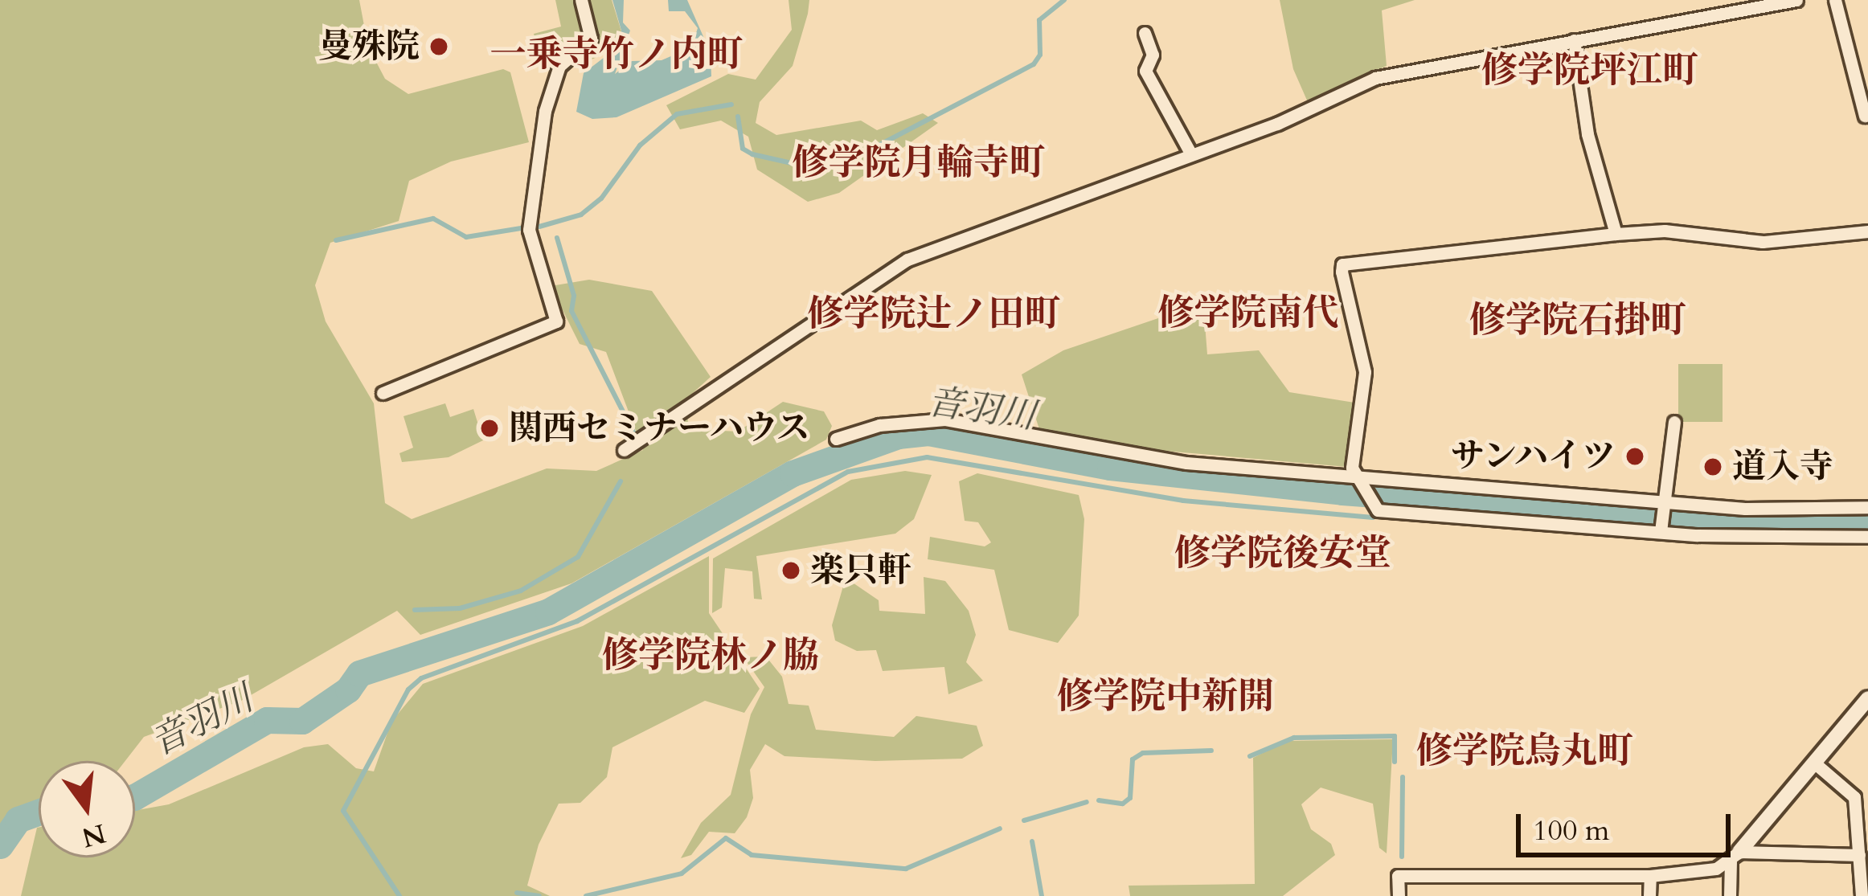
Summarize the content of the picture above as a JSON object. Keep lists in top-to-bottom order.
{
  "districts": [
    "一乗寺竹ノ内町",
    "修学院坪江町",
    "修学院月輪寺町",
    "修学院南代",
    "修学院辻ノ田町",
    "修学院石掛町",
    "修学院後安堂",
    "修学院林ノ脇",
    "修学院中新開",
    "修学院烏丸町"
  ],
  "water": ["音羽川"],
  "places": [
    "曼殊院",
    "関西セミナーハウス",
    "サンハイツ",
    "道入寺",
    "楽只軒"
  ],
  "scale_bar": "100 m",
  "north": "bottom"
}
